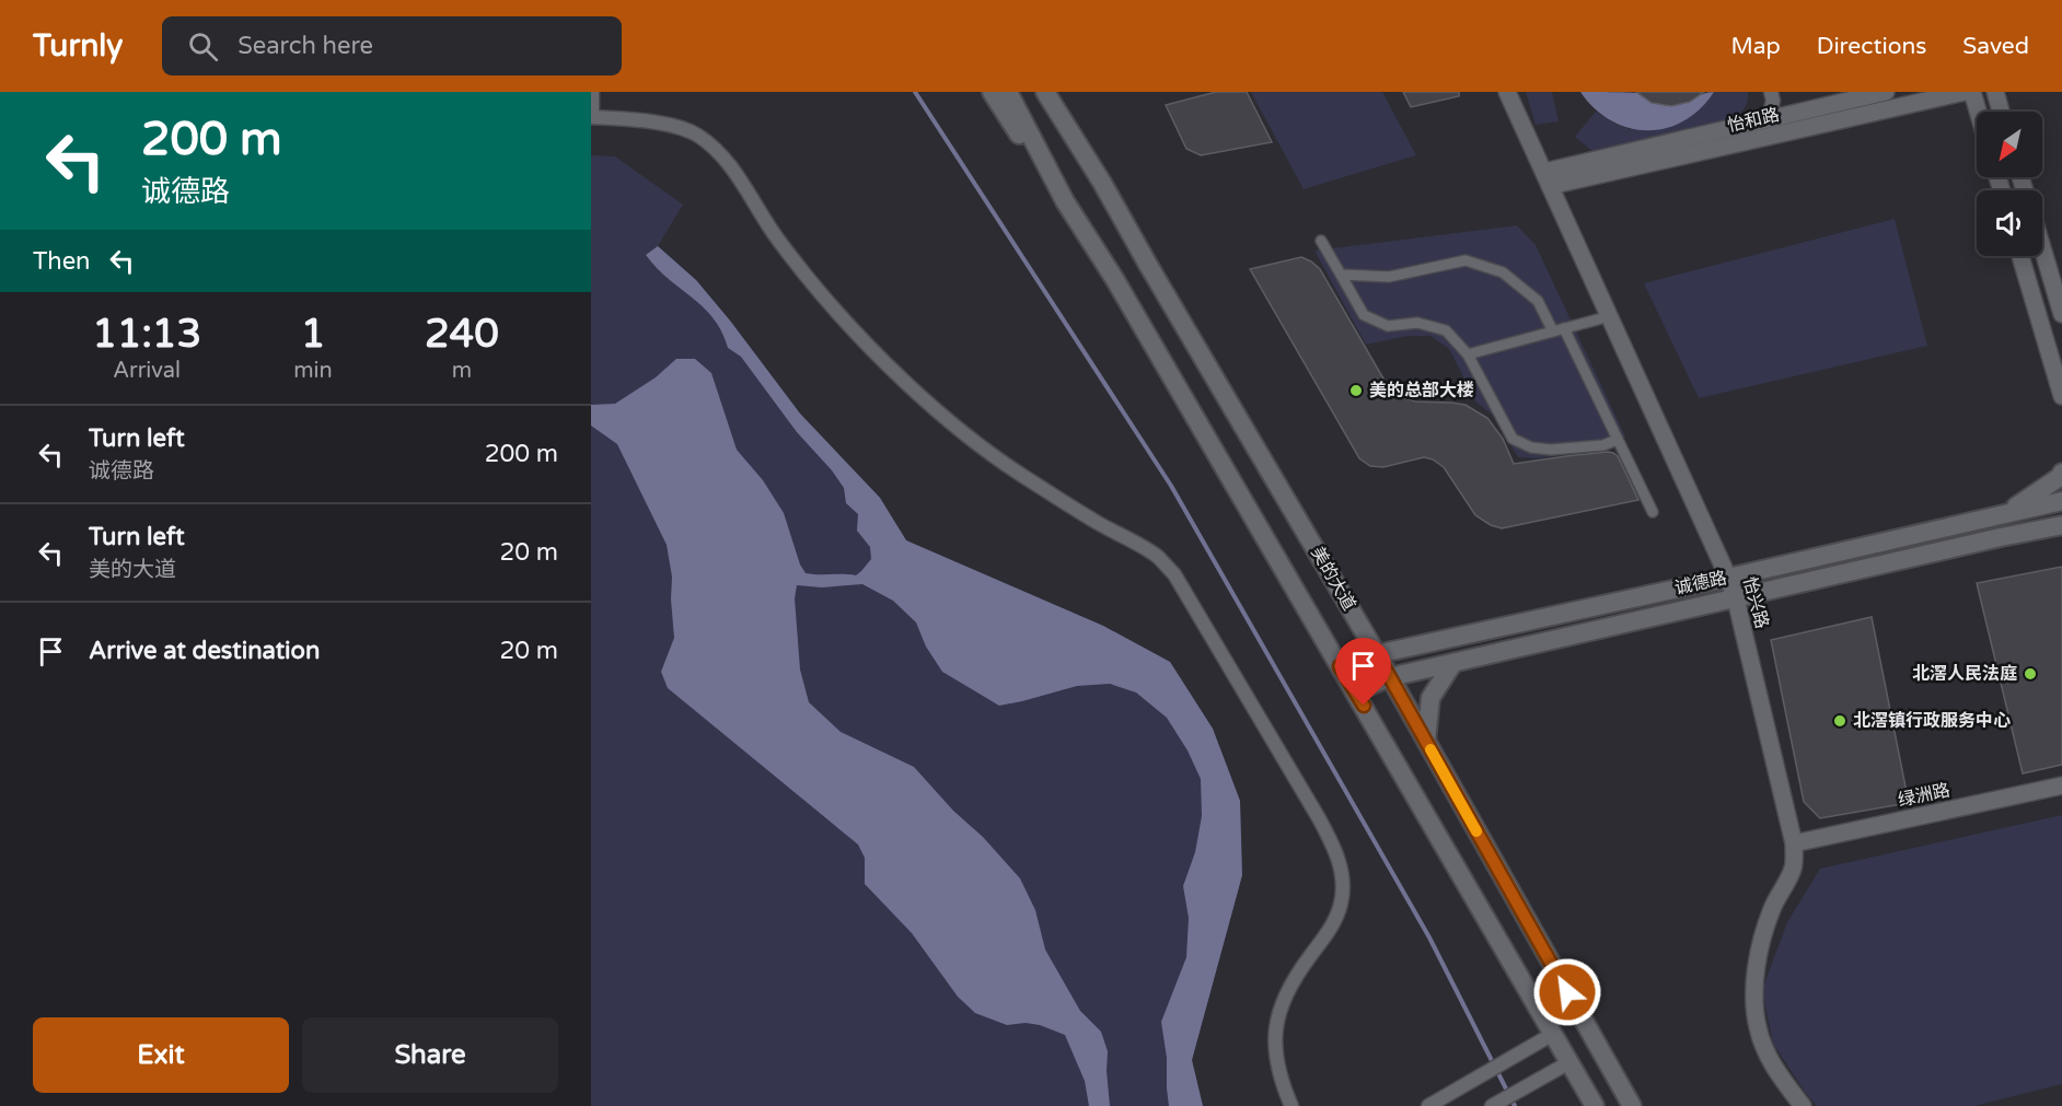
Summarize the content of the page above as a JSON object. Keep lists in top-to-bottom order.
{
  "streets": {
    "main road": ["美的大道", "诚德路"],
    "street": ["怡和路", "怡兴路", "绿洲路"]
  },
  "crossings": [
    ["怡和路", "怡兴路"],
    ["美的大道", "诚德路"],
    ["诚德路", "怡兴路"],
    ["怡兴路", "绿洲路"]
  ],
  "places": ["美的总部大楼", "北滘人民法庭", "北滘镇行政服务中心"],
  "north": "bottom left",
  "page": {
    "header": "Turnly",
    "search": "Search here",
    "nav": ["Map", "Directions", "Saved"],
    "turn": ["200 m", "诚德路"],
    "then": "Then",
    "eta": [
      "11:13",
      "Arrival",
      "1",
      "min",
      "240",
      "m"
    ],
    "list": [
      {
        "name": "Turn left",
        "note": "诚德路",
        "value": "200 m"
      },
      {
        "name": "Turn left",
        "note": "美的大道",
        "value": "20 m"
      },
      {
        "name": "Arrive at destination",
        "value": "20 m"
      }
    ],
    "buttons": ["Exit", "Share"]
  }
}
